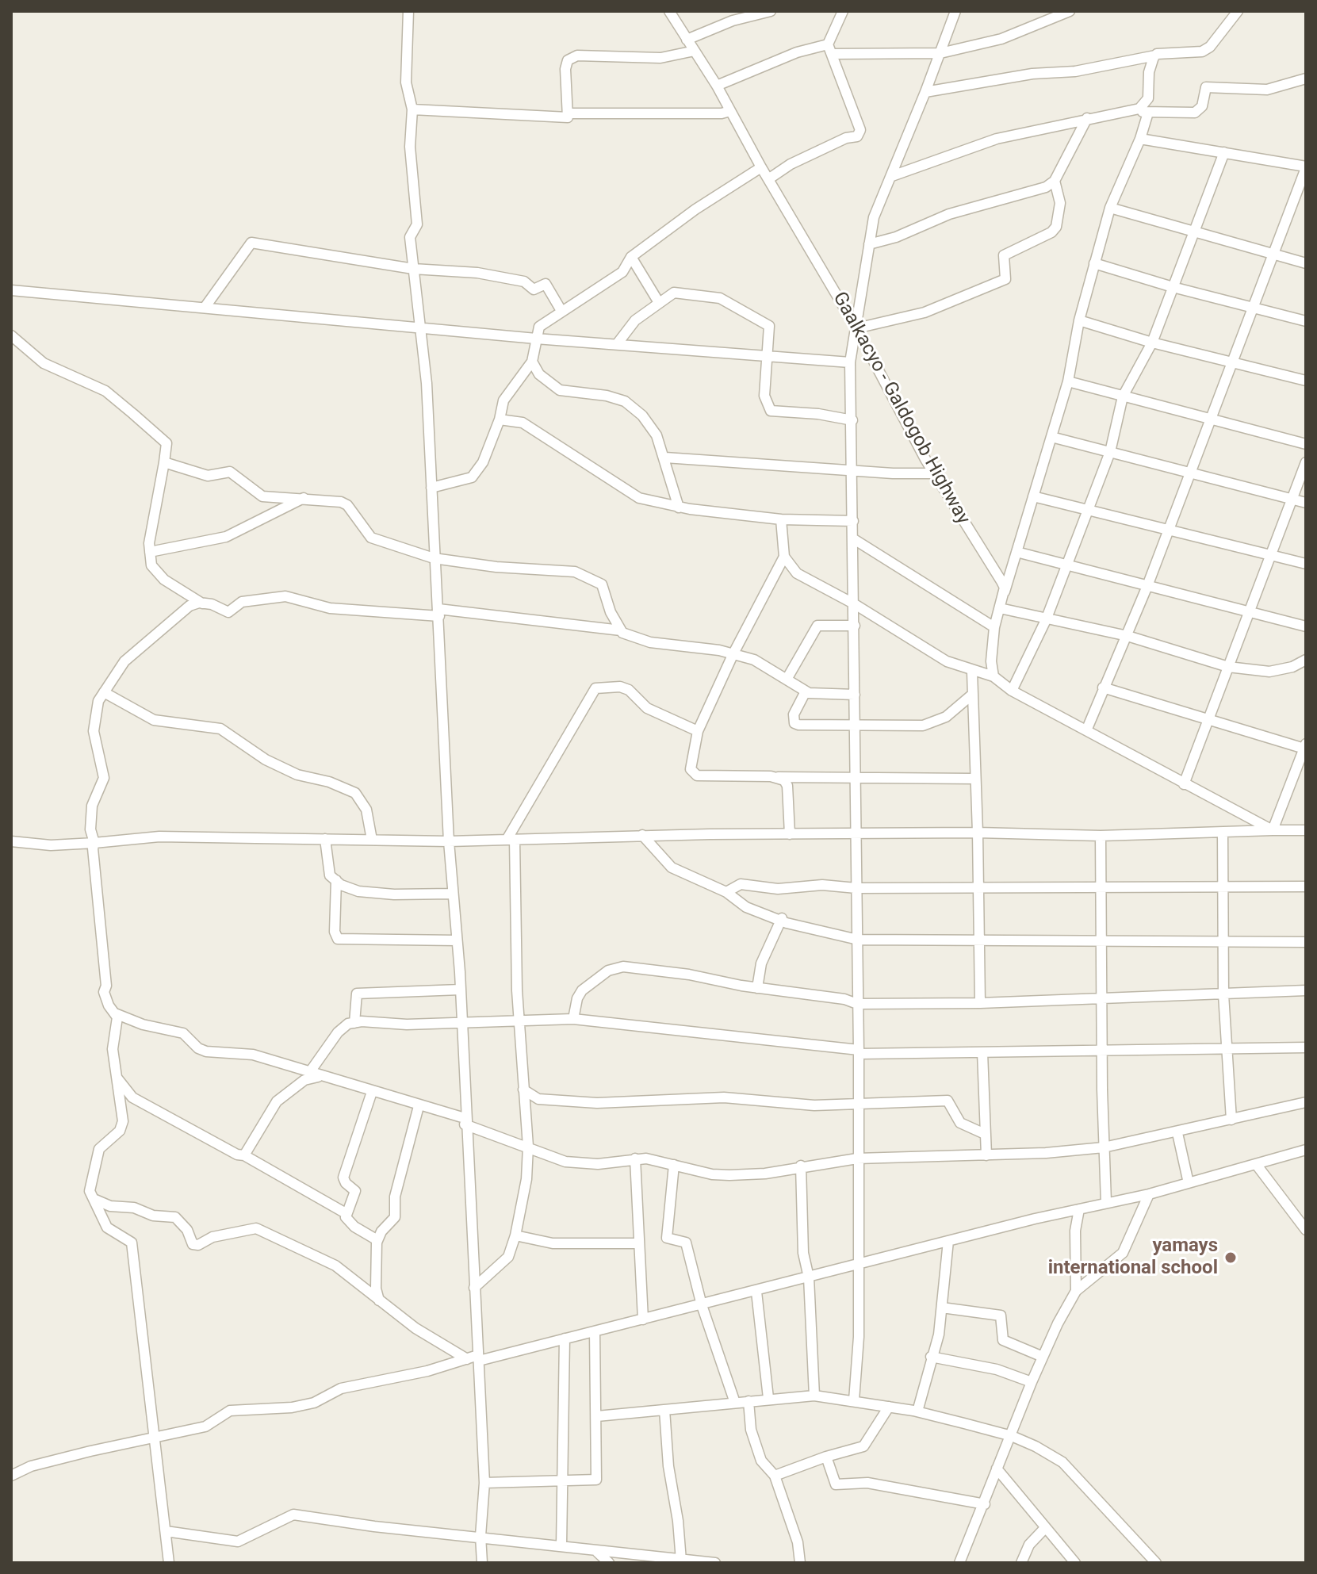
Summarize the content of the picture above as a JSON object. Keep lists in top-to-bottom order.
{
  "streets": {
    "street": ["Gaalkacyo - Galdogob Highway"]
  },
  "places": ["yamays international school"]
}
